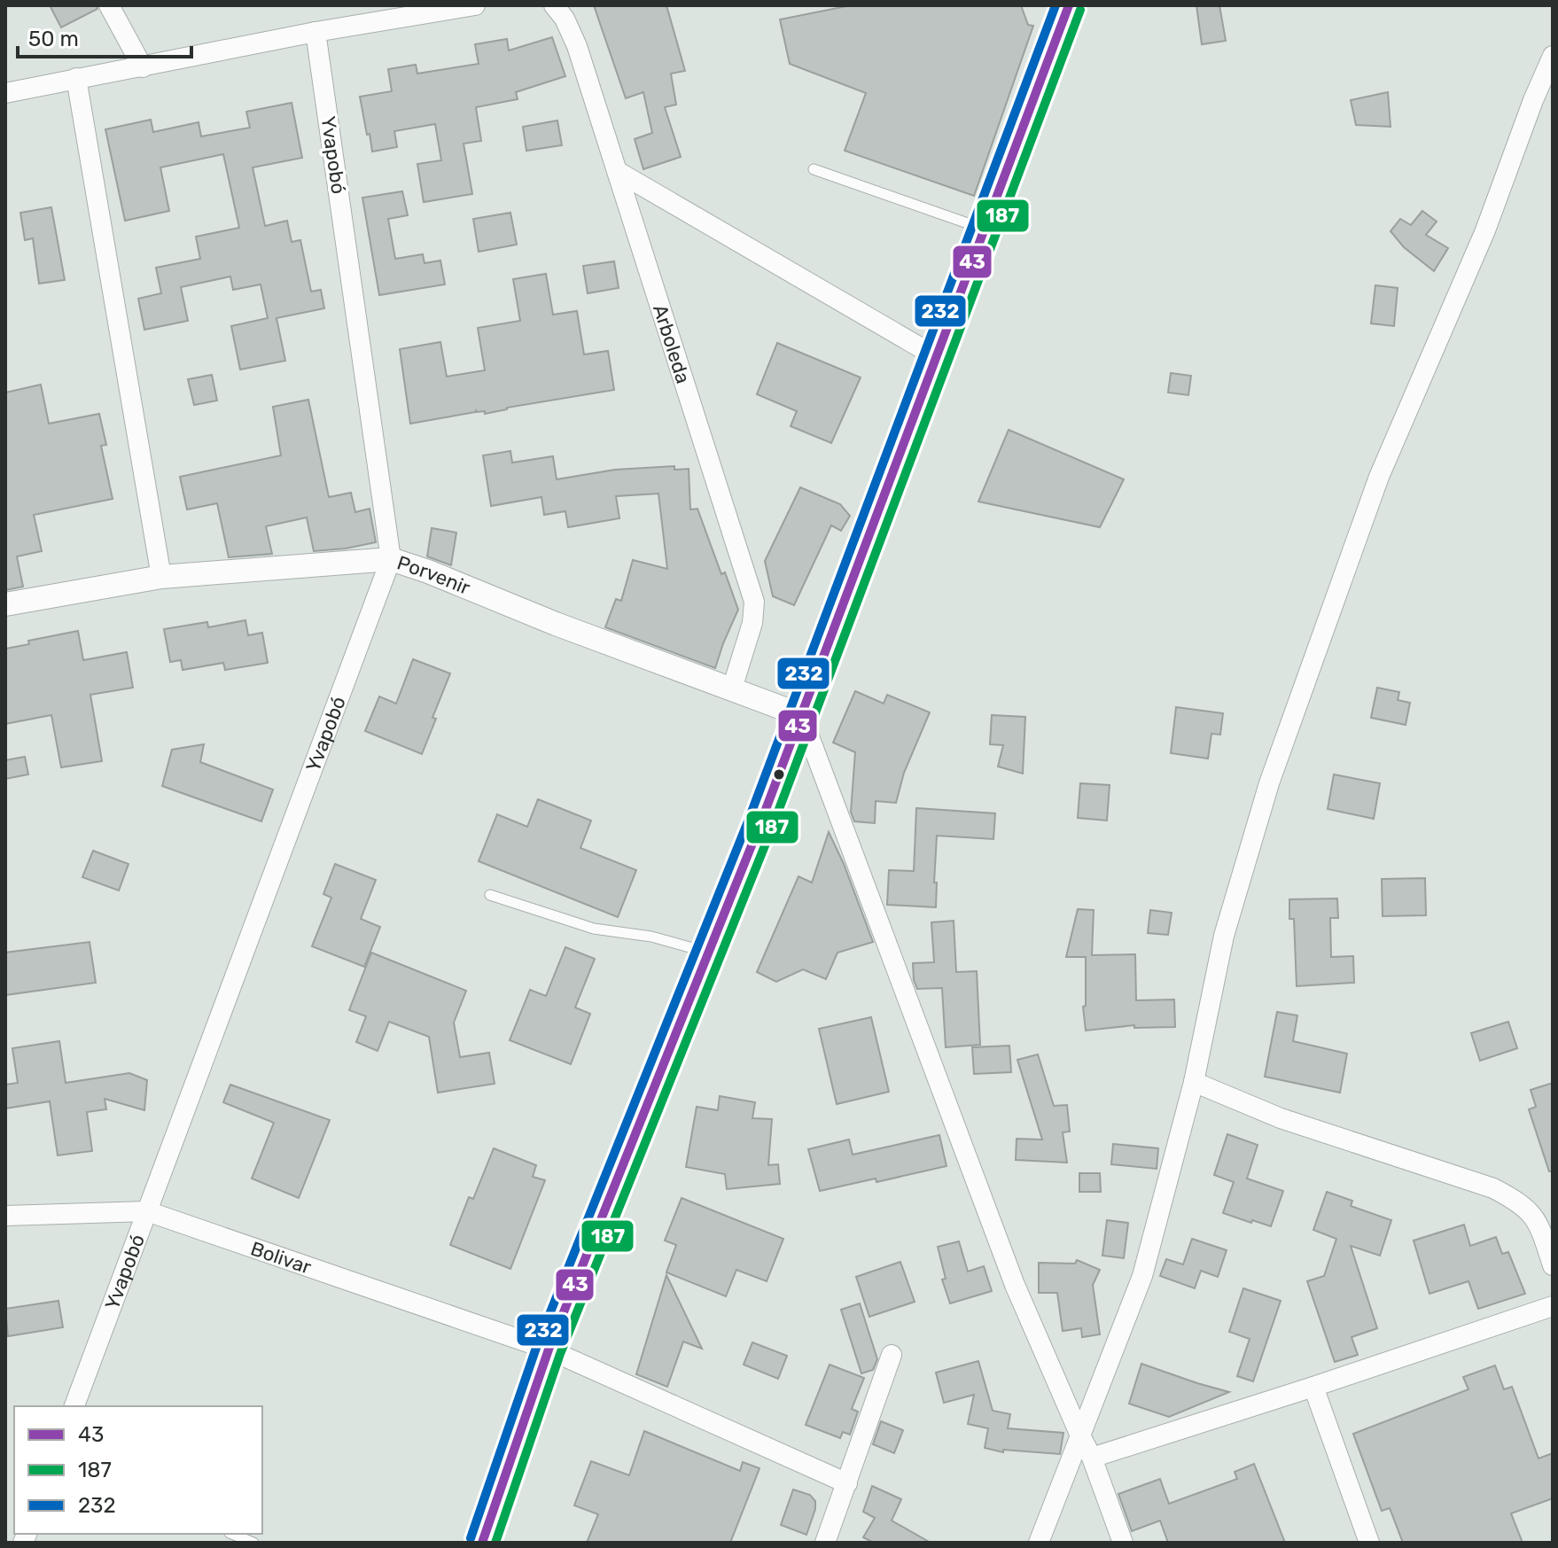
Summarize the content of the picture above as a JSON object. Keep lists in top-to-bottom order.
{
  "streets": {
    "street": [
      "Yvapobó",
      "Arboleda",
      "Porvenir",
      "Bolivar"
    ]
  },
  "crossings": [
    ["Yvapobó", "Porvenir"],
    ["Yvapobó", "Bolivar"],
    ["Arboleda", "Porvenir"]
  ],
  "lines": ["transit line 43", "transit line 232", "transit line 187"],
  "legend": ["43", "187", "232"],
  "scale_bar": "50 m"
}
